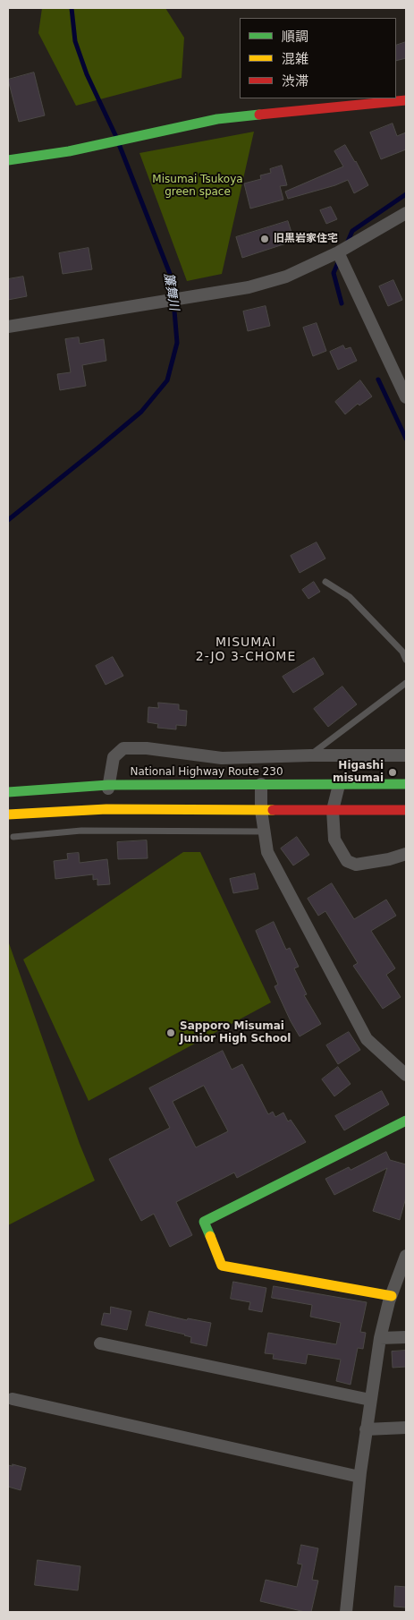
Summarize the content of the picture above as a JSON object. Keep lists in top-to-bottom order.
{
  "streets": {
    "main road": ["National Highway Route 230"]
  },
  "districts": ["MISUMAI 2-JO 3-CHOME"],
  "water": ["簾舞川"],
  "parks": ["Misumai Tsukoya green space"],
  "places": ["旧黒岩家住宅", "Higashi misumai", "Sapporo Misumai Junior High School"],
  "legend": ["順調", "混雑", "渋滞"]
}
